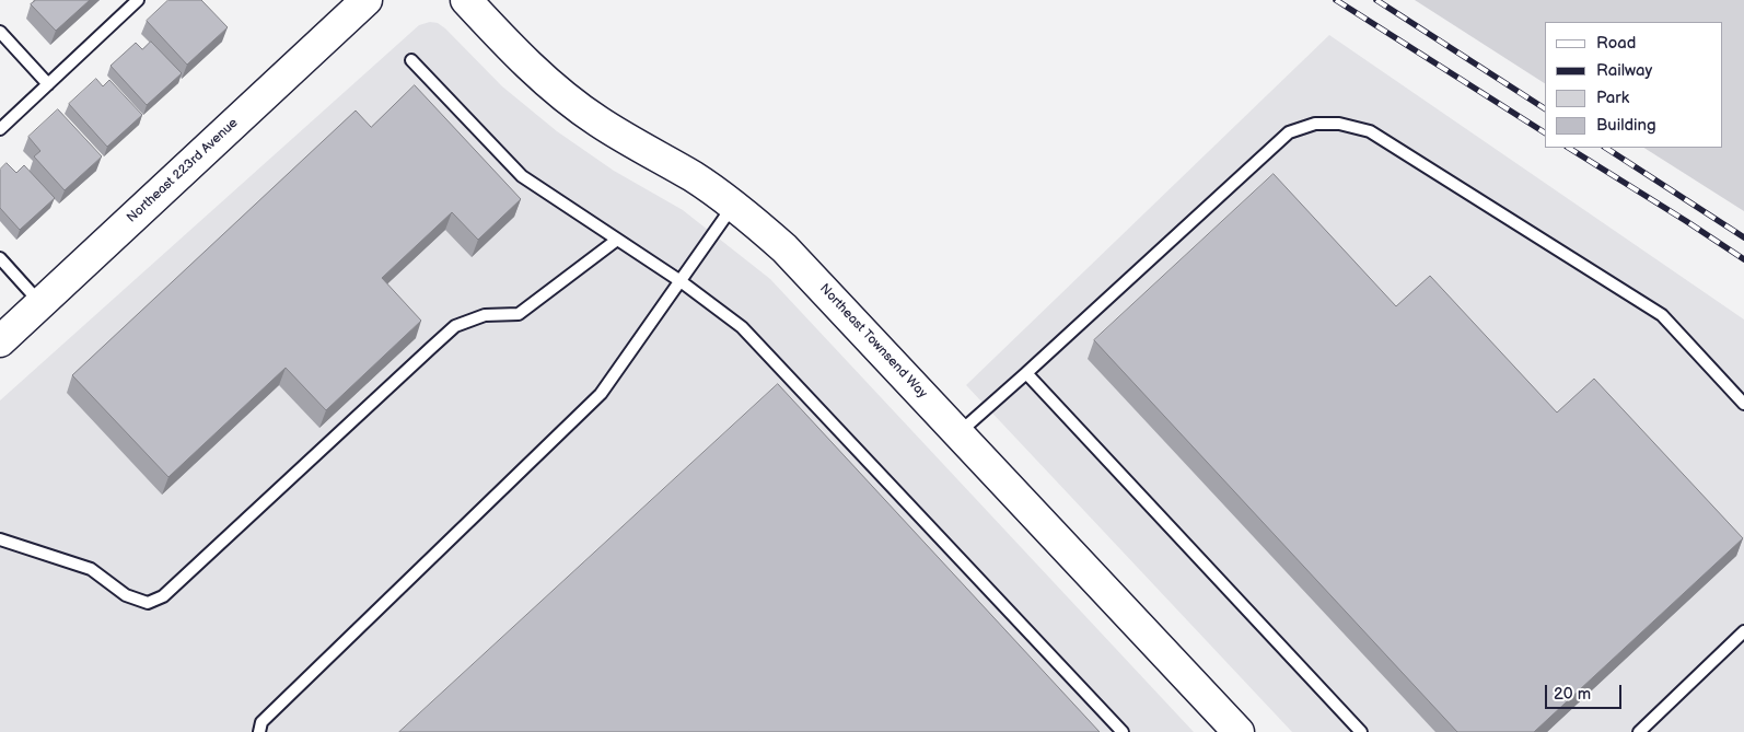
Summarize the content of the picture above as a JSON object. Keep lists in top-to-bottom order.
{
  "streets": {
    "street": ["Northeast 223rd Avenue", "Northeast Townsend Way"]
  },
  "legend": [
    "Road",
    "Railway",
    "Park",
    "Building"
  ],
  "scale_bar": "20 m"
}
